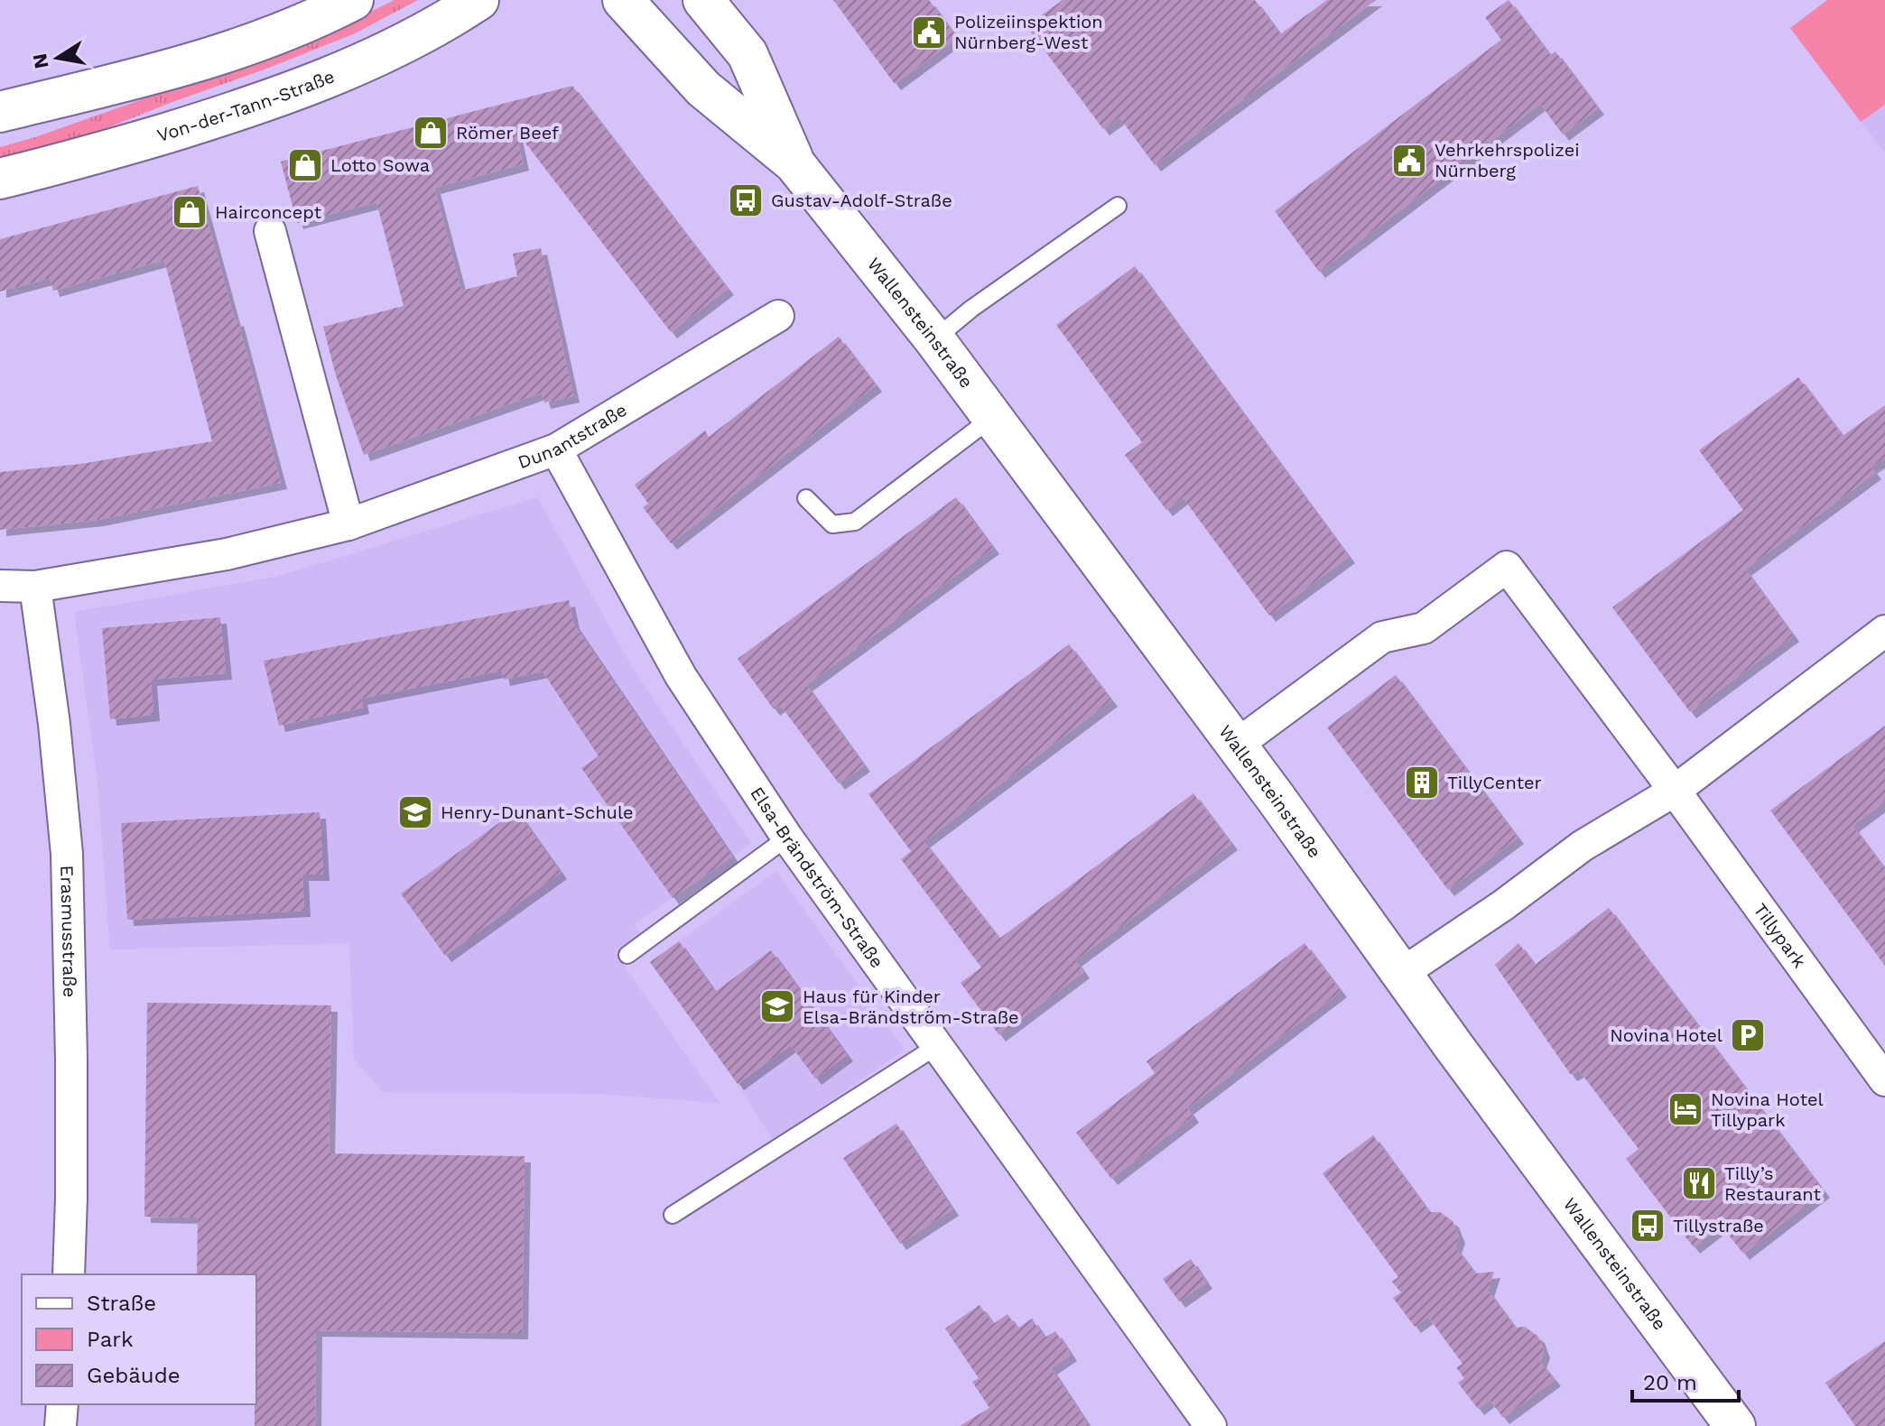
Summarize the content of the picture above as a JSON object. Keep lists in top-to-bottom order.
{
  "streets": {
    "street": [
      "Von-der-Tann-Straße",
      "Wallensteinstraße",
      "Dunantstraße",
      "Elsa-Brändström-Straße",
      "Erasmusstraße",
      "Tillypark"
    ]
  },
  "crossings": [
    ["Wallensteinstraße", "Tillypark"],
    ["Dunantstraße", "Elsa-Brändström-Straße"],
    ["Dunantstraße", "Erasmusstraße"]
  ],
  "places": {
    "public building": ["Polizeiinspektion Nürnberg-West", "Vehrkehrspolizei Nürnberg"],
    "shop": ["Römer Beef", "Lotto Sowa", "Hairconcept"],
    "bus stop": ["Gustav-Adolf-Straße", "Tillystraße"],
    "building": ["TillyCenter"],
    "school or university": ["Henry-Dunant-Schule", "Haus für Kinder Elsa-Brändström-Straße"],
    "parking": ["Novina Hotel"],
    "hotel": ["Novina Hotel Tillypark"],
    "restaurant": ["Tilly’s Restaurant"]
  },
  "legend": ["Straße", "Park", "Gebäude"],
  "scale_bar": "20 m",
  "north": "left"
}
